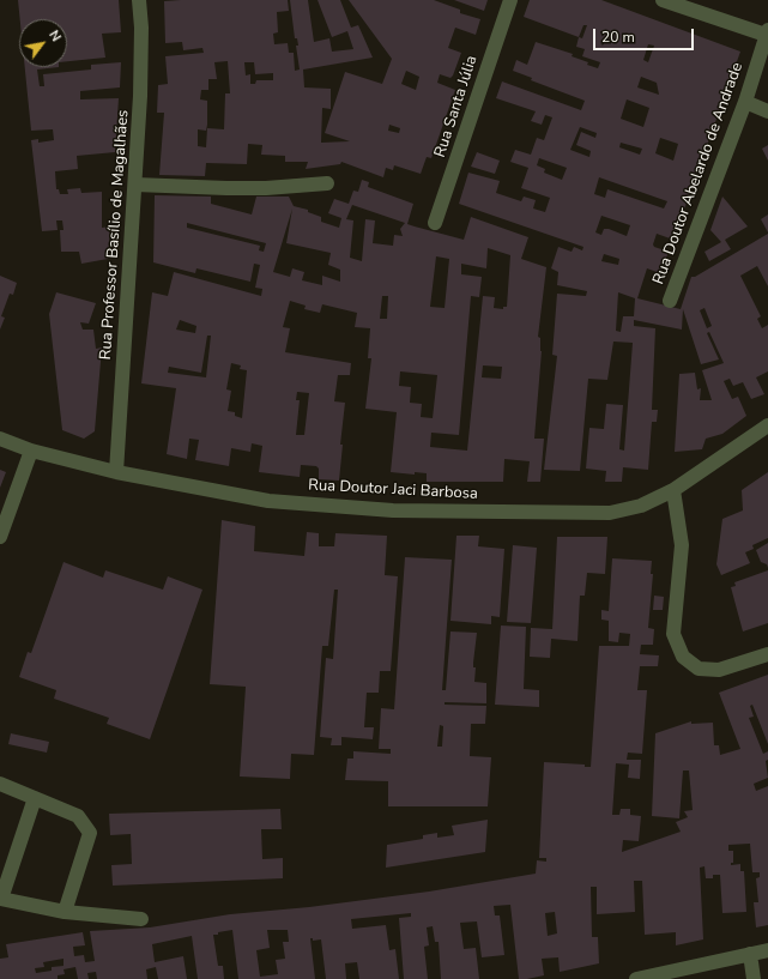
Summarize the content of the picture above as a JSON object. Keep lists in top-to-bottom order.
{
  "streets": {
    "street": [
      "Rua Santa Júlia",
      "Rua Doutor Abelardo de Andrade",
      "Rua Professor Basílio de Magalhães",
      "Rua Doutor Jaci Barbosa"
    ]
  },
  "crossings": [
    ["Rua Professor Basílio de Magalhães", "Rua Doutor Jaci Barbosa"]
  ],
  "scale_bar": "20 m",
  "north": "top right"
}
